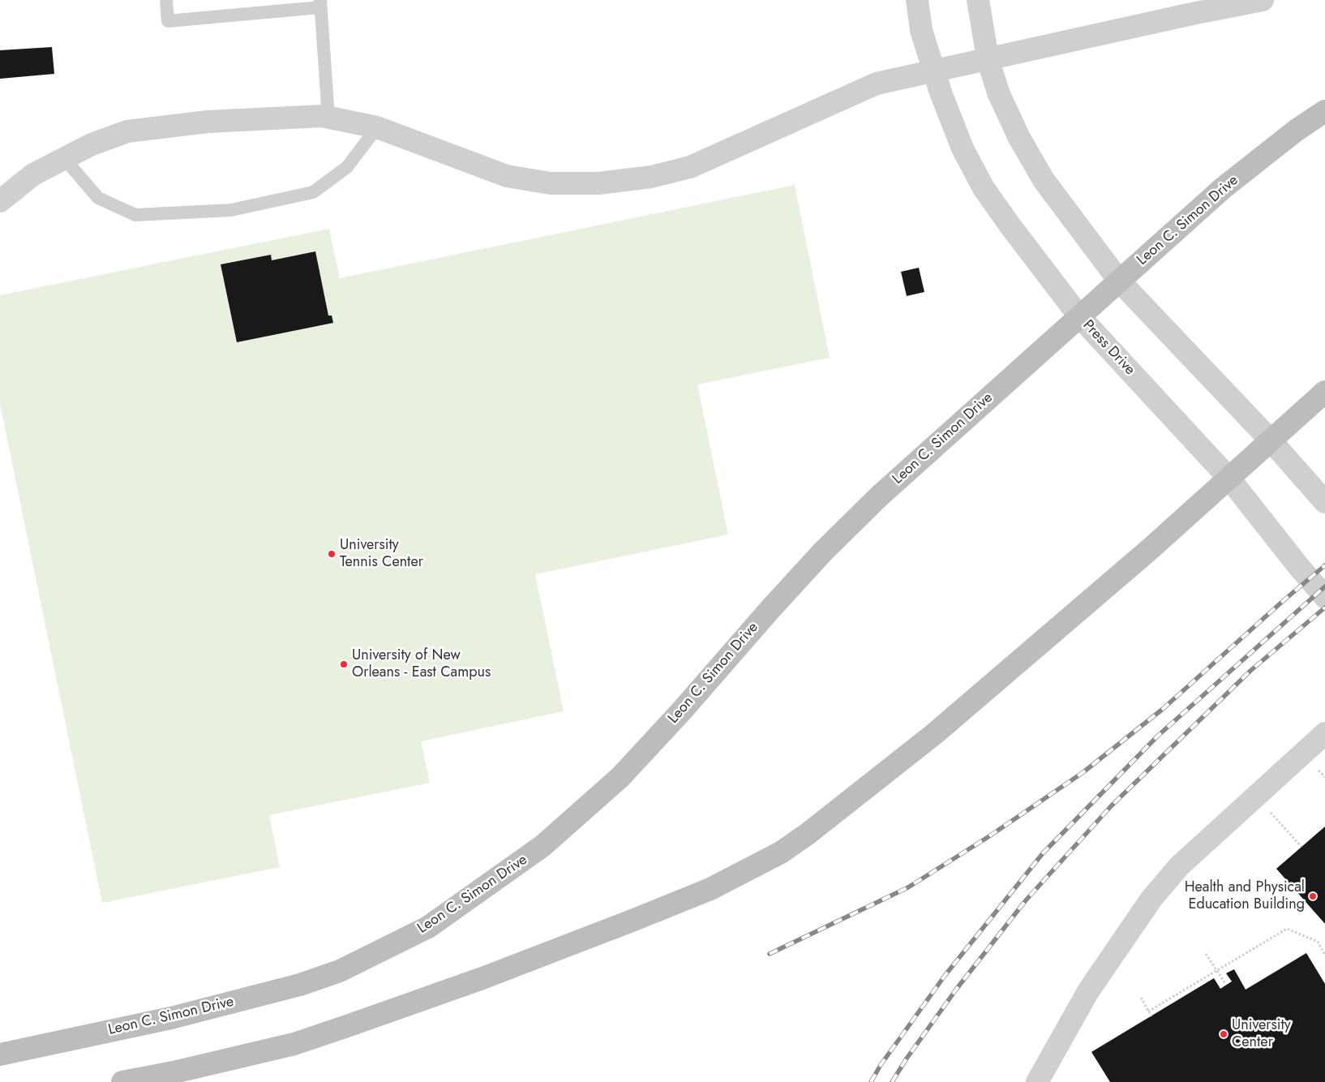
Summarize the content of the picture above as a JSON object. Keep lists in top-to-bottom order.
{
  "streets": {
    "main road": ["Leon C. Simon Drive"],
    "street": ["Press Drive"]
  },
  "crossings": [
    ["Leon C. Simon Drive", "Press Drive"]
  ],
  "places": [
    "University Tennis Center",
    "University of New Orleans - East Campus",
    "Health and Physical Education Building",
    "University Center"
  ]
}
